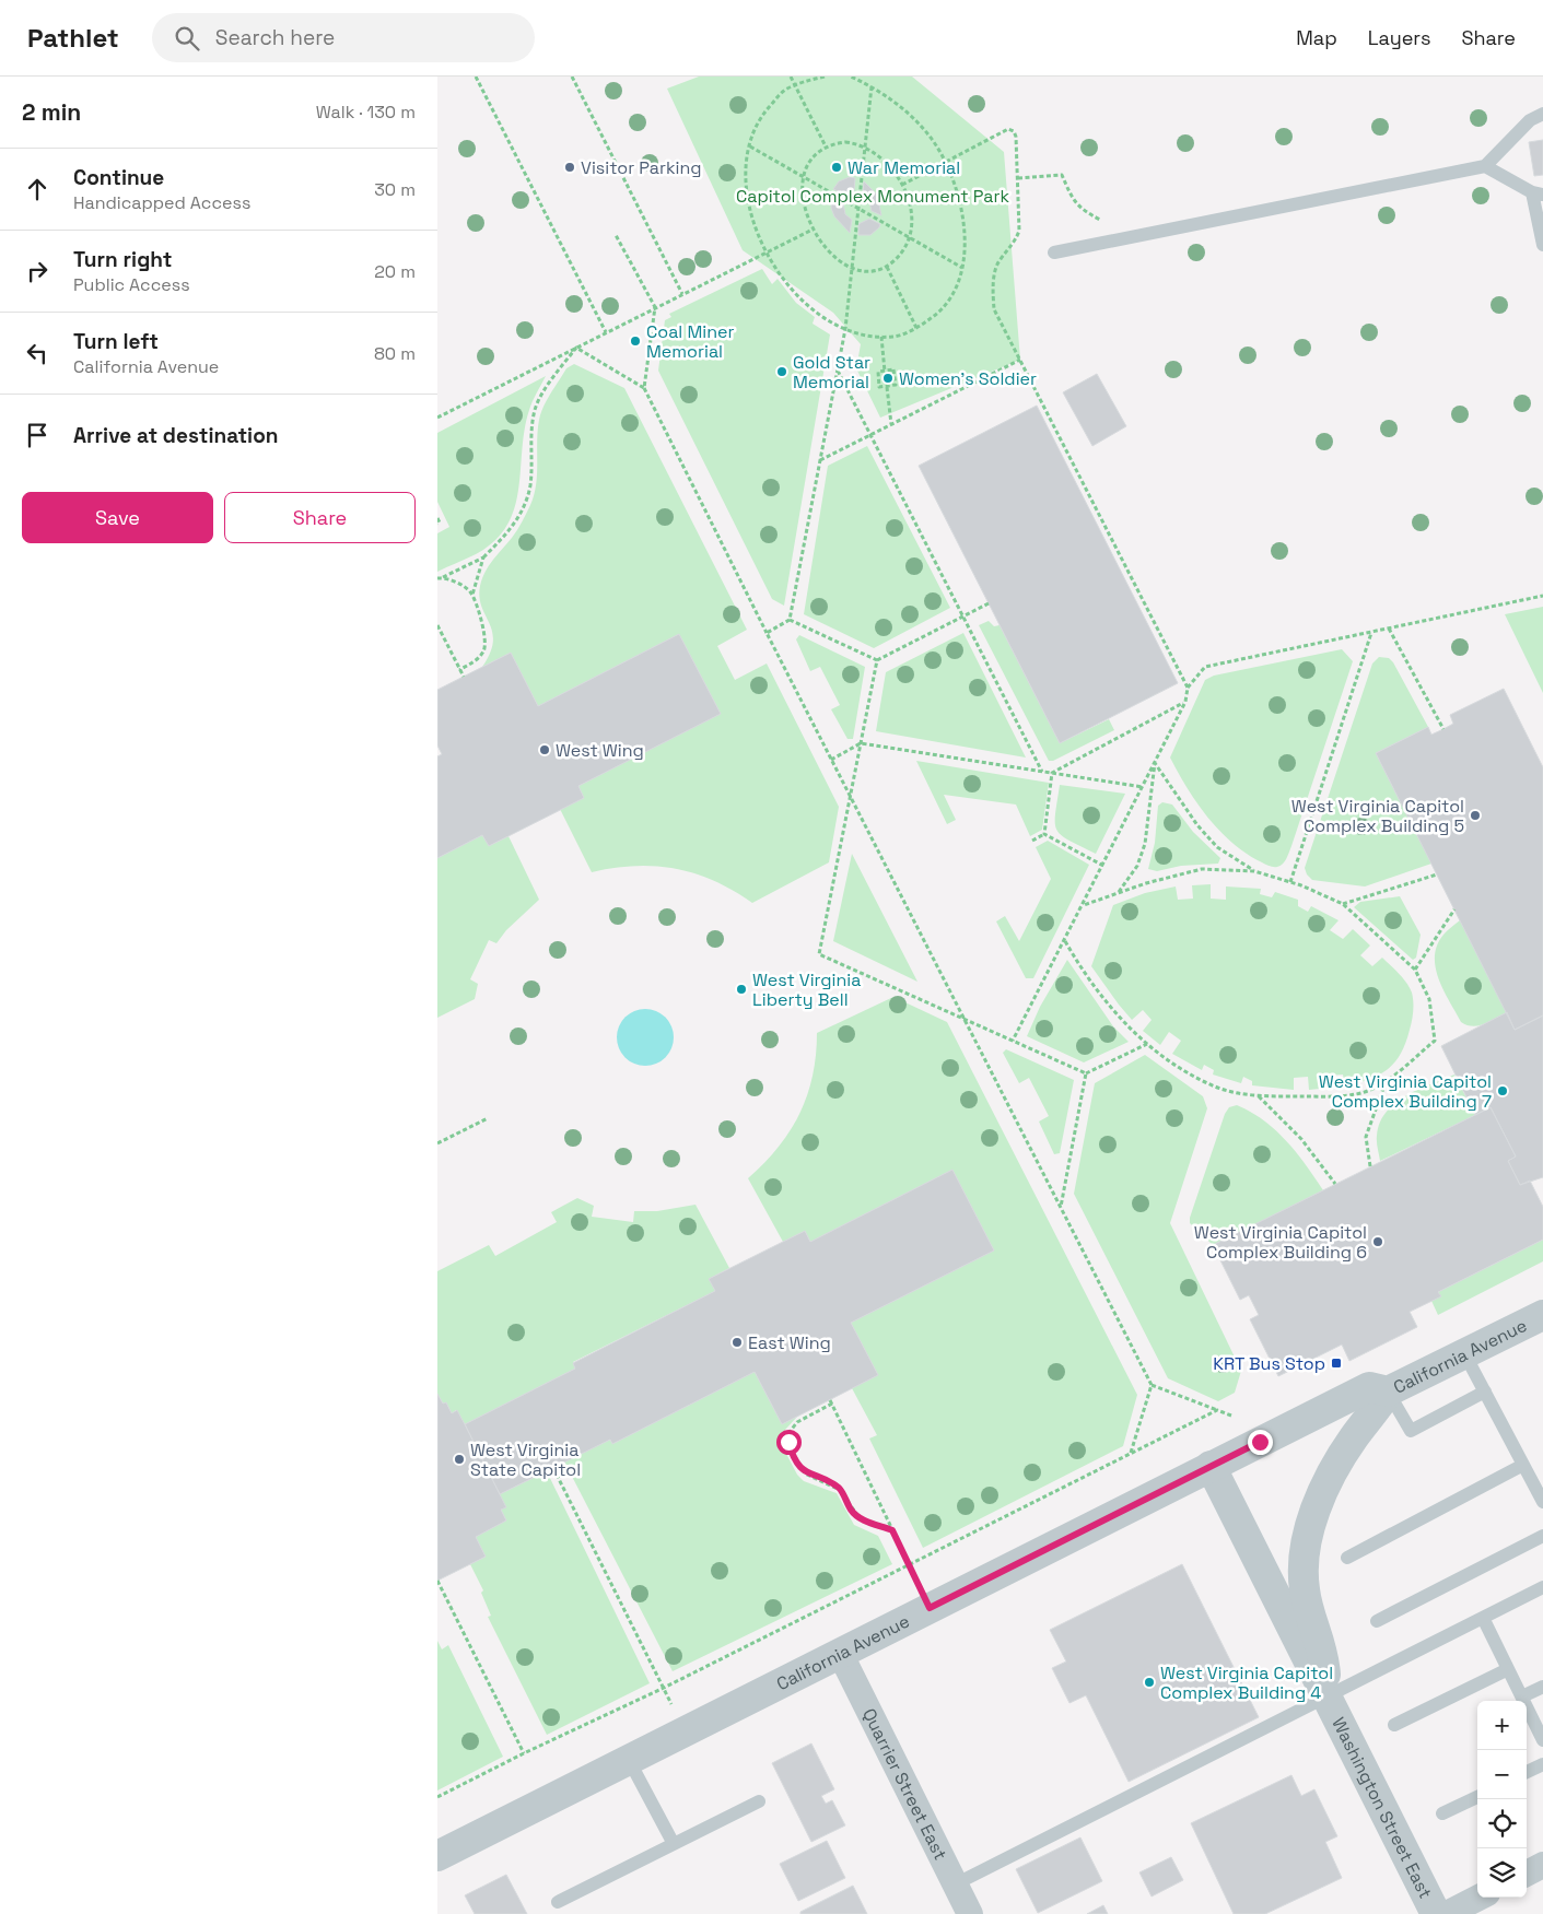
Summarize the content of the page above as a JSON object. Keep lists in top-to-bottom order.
{
  "streets": {
    "street": ["California Avenue", "Quarrier Street East", "Washington Street East"]
  },
  "crossings": [
    ["California Avenue", "Quarrier Street East"],
    ["California Avenue", "Washington Street East"]
  ],
  "parks": ["Capitol Complex Monument Park"],
  "places": {
    "other": [
      "Visitor Parking",
      "War Memorial",
      "Coal Miner Memorial",
      "Gold Star Memorial",
      "Women's Soldier",
      "West Wing",
      "West Virginia Capitol Complex Building 5",
      "West Virginia Liberty Bell",
      "West Virginia Capitol Complex Building 7",
      "West Virginia Capitol Complex Building 6",
      "East Wing",
      "West Virginia State Capitol",
      "West Virginia Capitol Complex Building 4"
    ],
    "transit": ["KRT Bus Stop"]
  },
  "page": {
    "header": "Pathlet",
    "search": "Search here",
    "nav": ["Map", "Layers", "Share"],
    "heading": ["2 min", "Walk · 130 m"],
    "list": [
      ["Continue", "Handicapped Access", "30 m"],
      ["Turn right", "Public Access", "20 m"],
      ["Turn left", "California Avenue", "80 m"],
      "Arrive at destination"
    ],
    "buttons": ["Save", "Share"],
    "map_buttons": ["+", "−"]
  }
}
